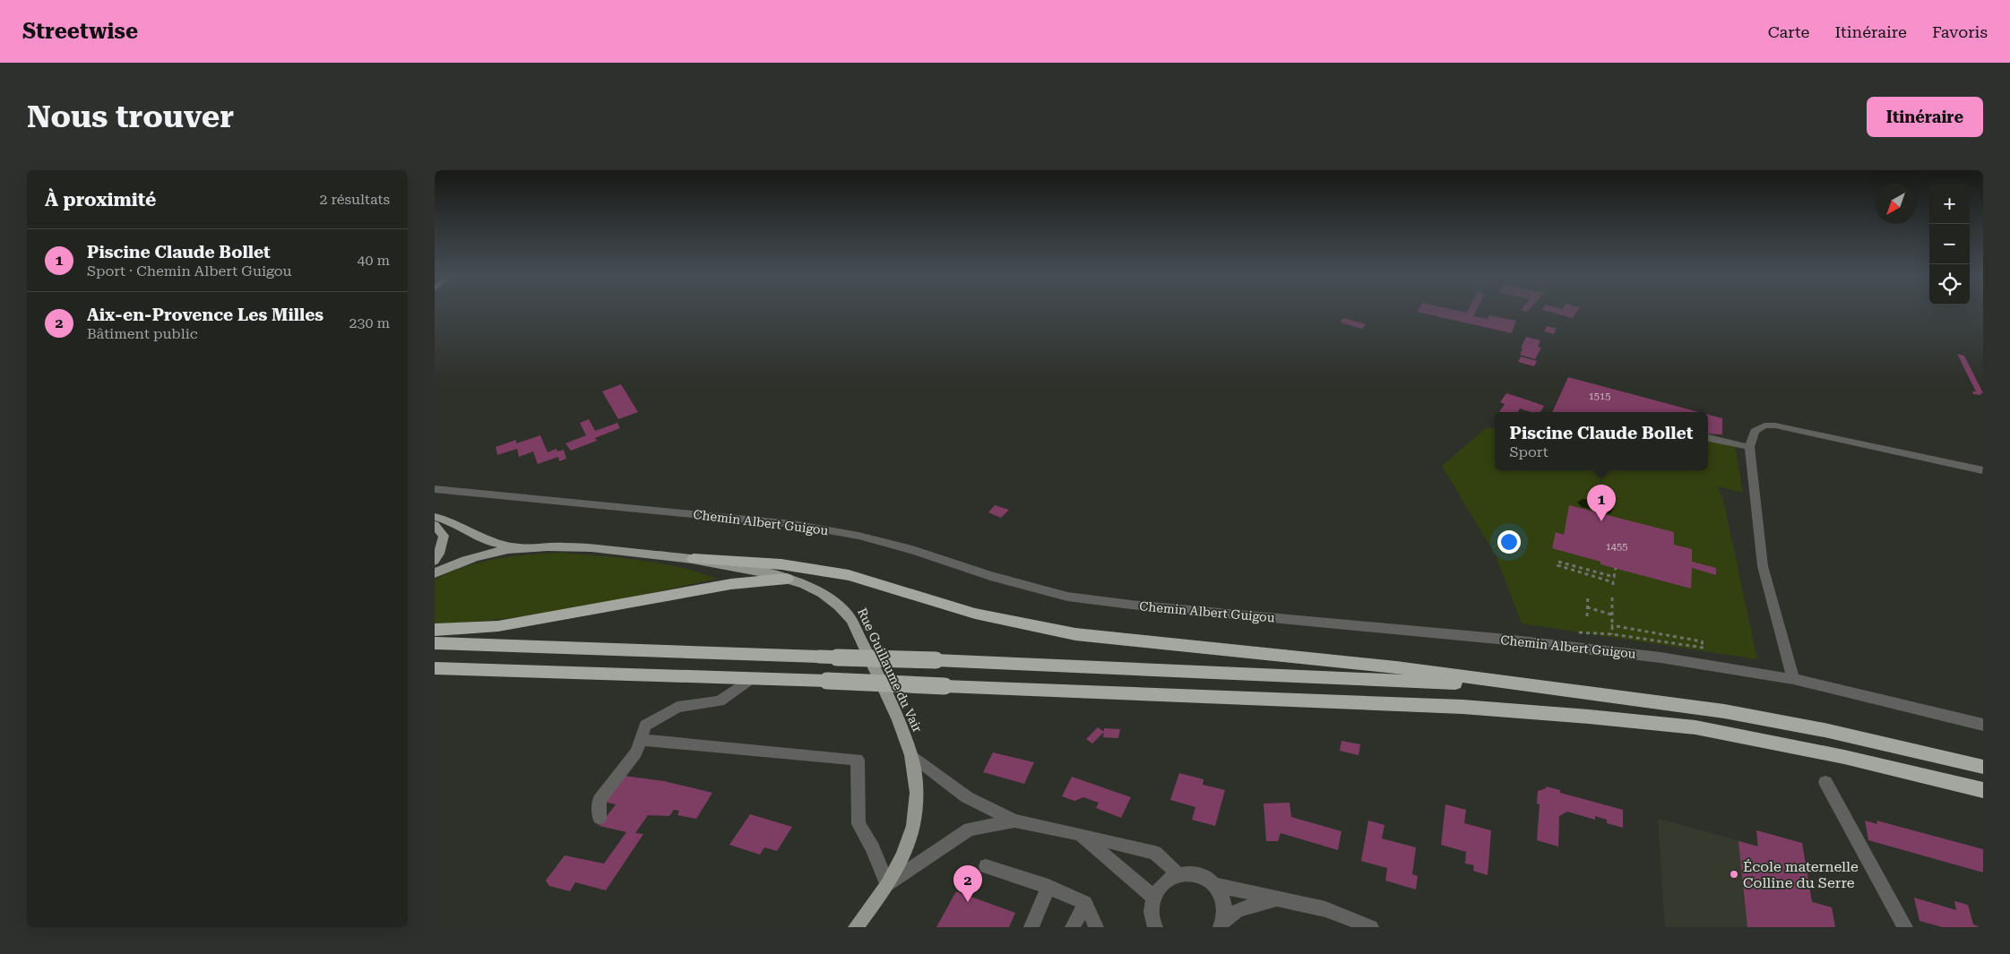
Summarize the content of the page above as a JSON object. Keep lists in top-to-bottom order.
{
  "streets": {
    "main road": ["Rue Guillaume du Vair"],
    "street": ["Chemin Albert Guigou"]
  },
  "places": ["École maternelle Colline du Serre"],
  "house_numbers": ["1515", "1455"],
  "north": "bottom left",
  "page": {
    "header": "Streetwise",
    "nav": ["Carte", "Itinéraire", "Favoris"],
    "buttons": "Itinéraire",
    "title": "Nous trouver",
    "heading": ["À proximité", "2 résultats"],
    "map_buttons": ["+", "−"],
    "list": [
      {
        "mark": "1",
        "name": "Piscine Claude Bollet",
        "note": "Sport · Chemin Albert Guigou",
        "value": "40 m"
      },
      {
        "mark": "2",
        "name": "Aix-en-Provence Les Milles",
        "note": "Bâtiment public",
        "value": "230 m"
      }
    ],
    "popup": ["Piscine Claude Bollet", "Sport"],
    "pins": ["1", "2"]
  }
}
